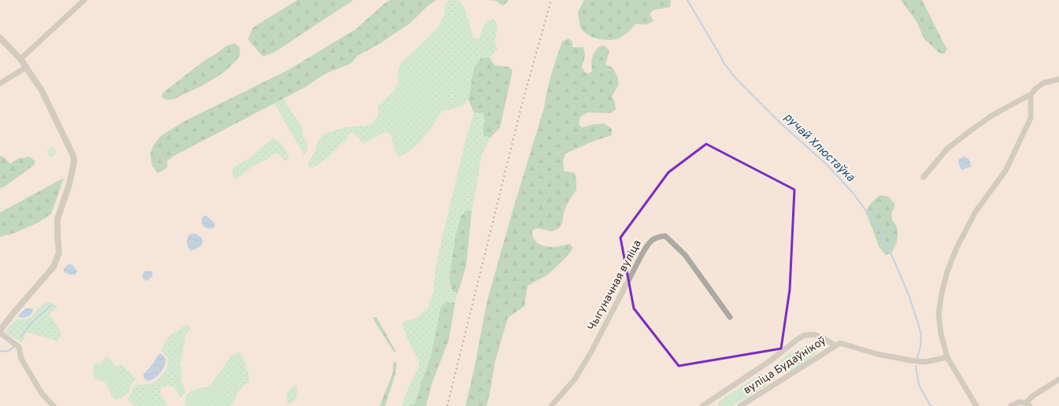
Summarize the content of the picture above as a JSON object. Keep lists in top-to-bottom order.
{
  "streets": {
    "street": ["Чыгуначная вуліца", "вуліца Будаўнікоў"]
  },
  "water": ["ручай Хлюстаўка"]
}
